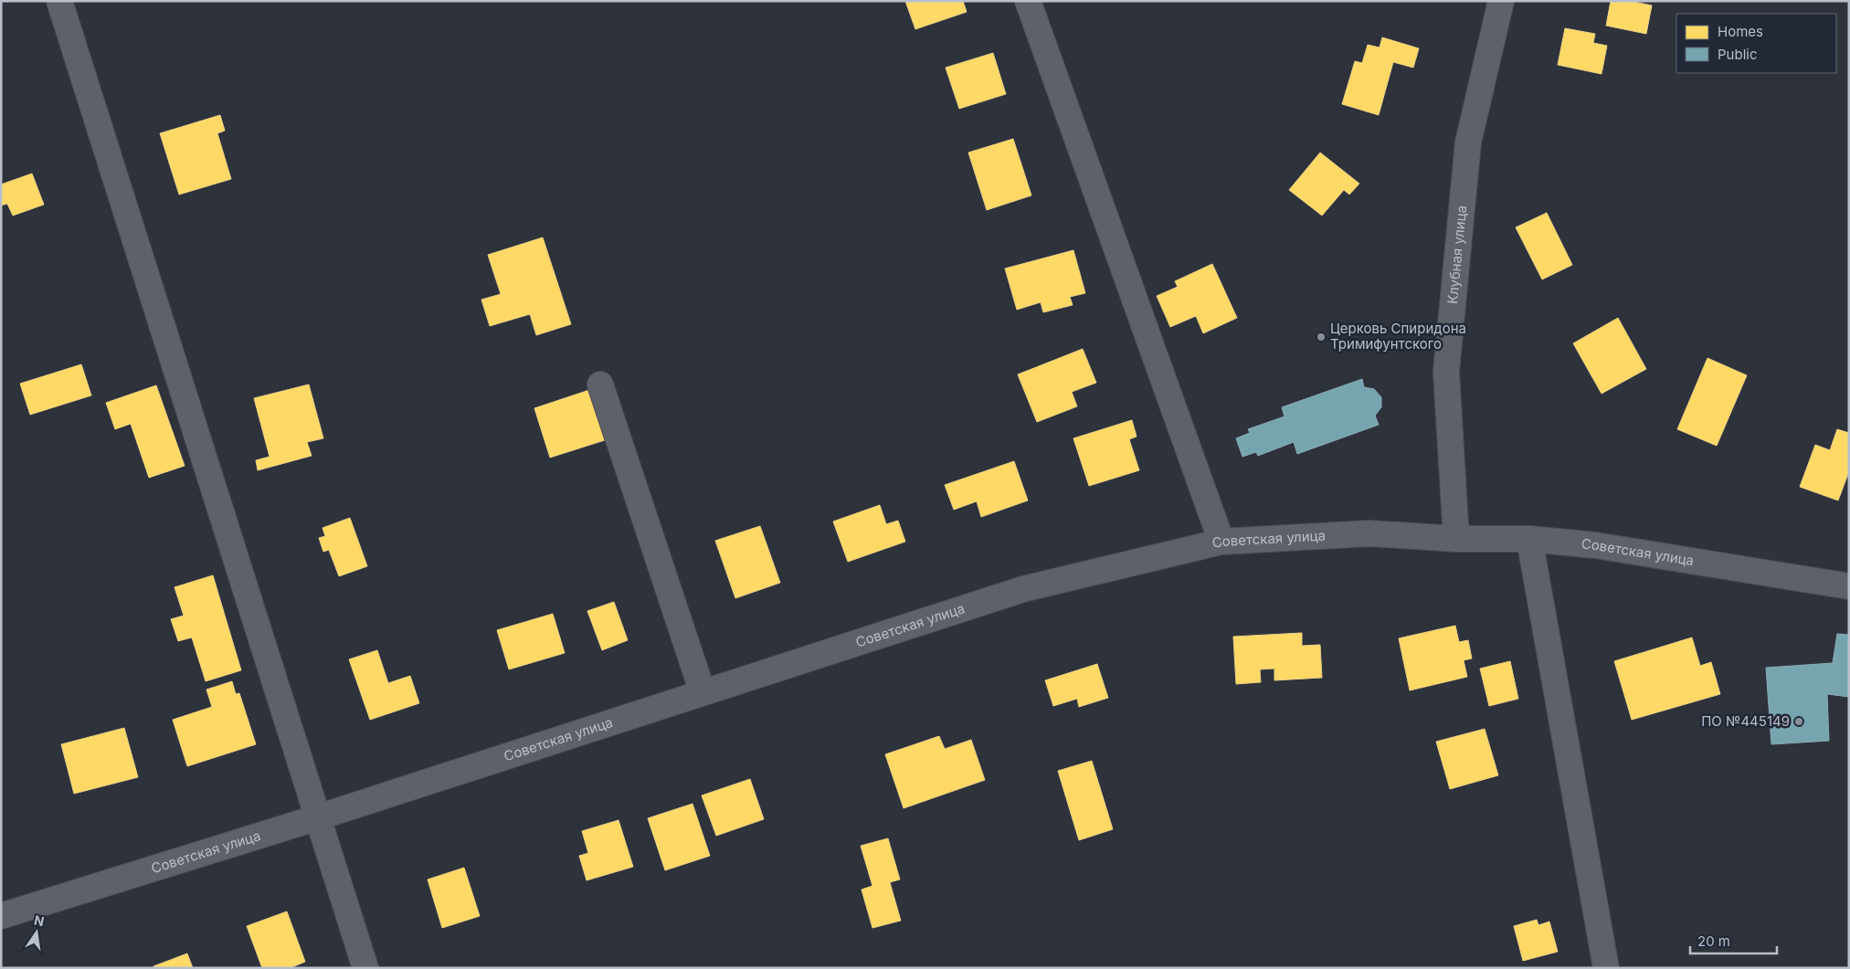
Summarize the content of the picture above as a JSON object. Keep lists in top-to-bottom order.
{
  "streets": {
    "street": ["Клубная улица", "Советская улица"]
  },
  "crossings": [
    ["Клубная улица", "Советская улица"]
  ],
  "places": ["Церковь Спиридона Тримифунтского", "ПО №445149"],
  "legend": ["Homes", "Public"],
  "scale_bar": "20 m",
  "north": "top"
}
